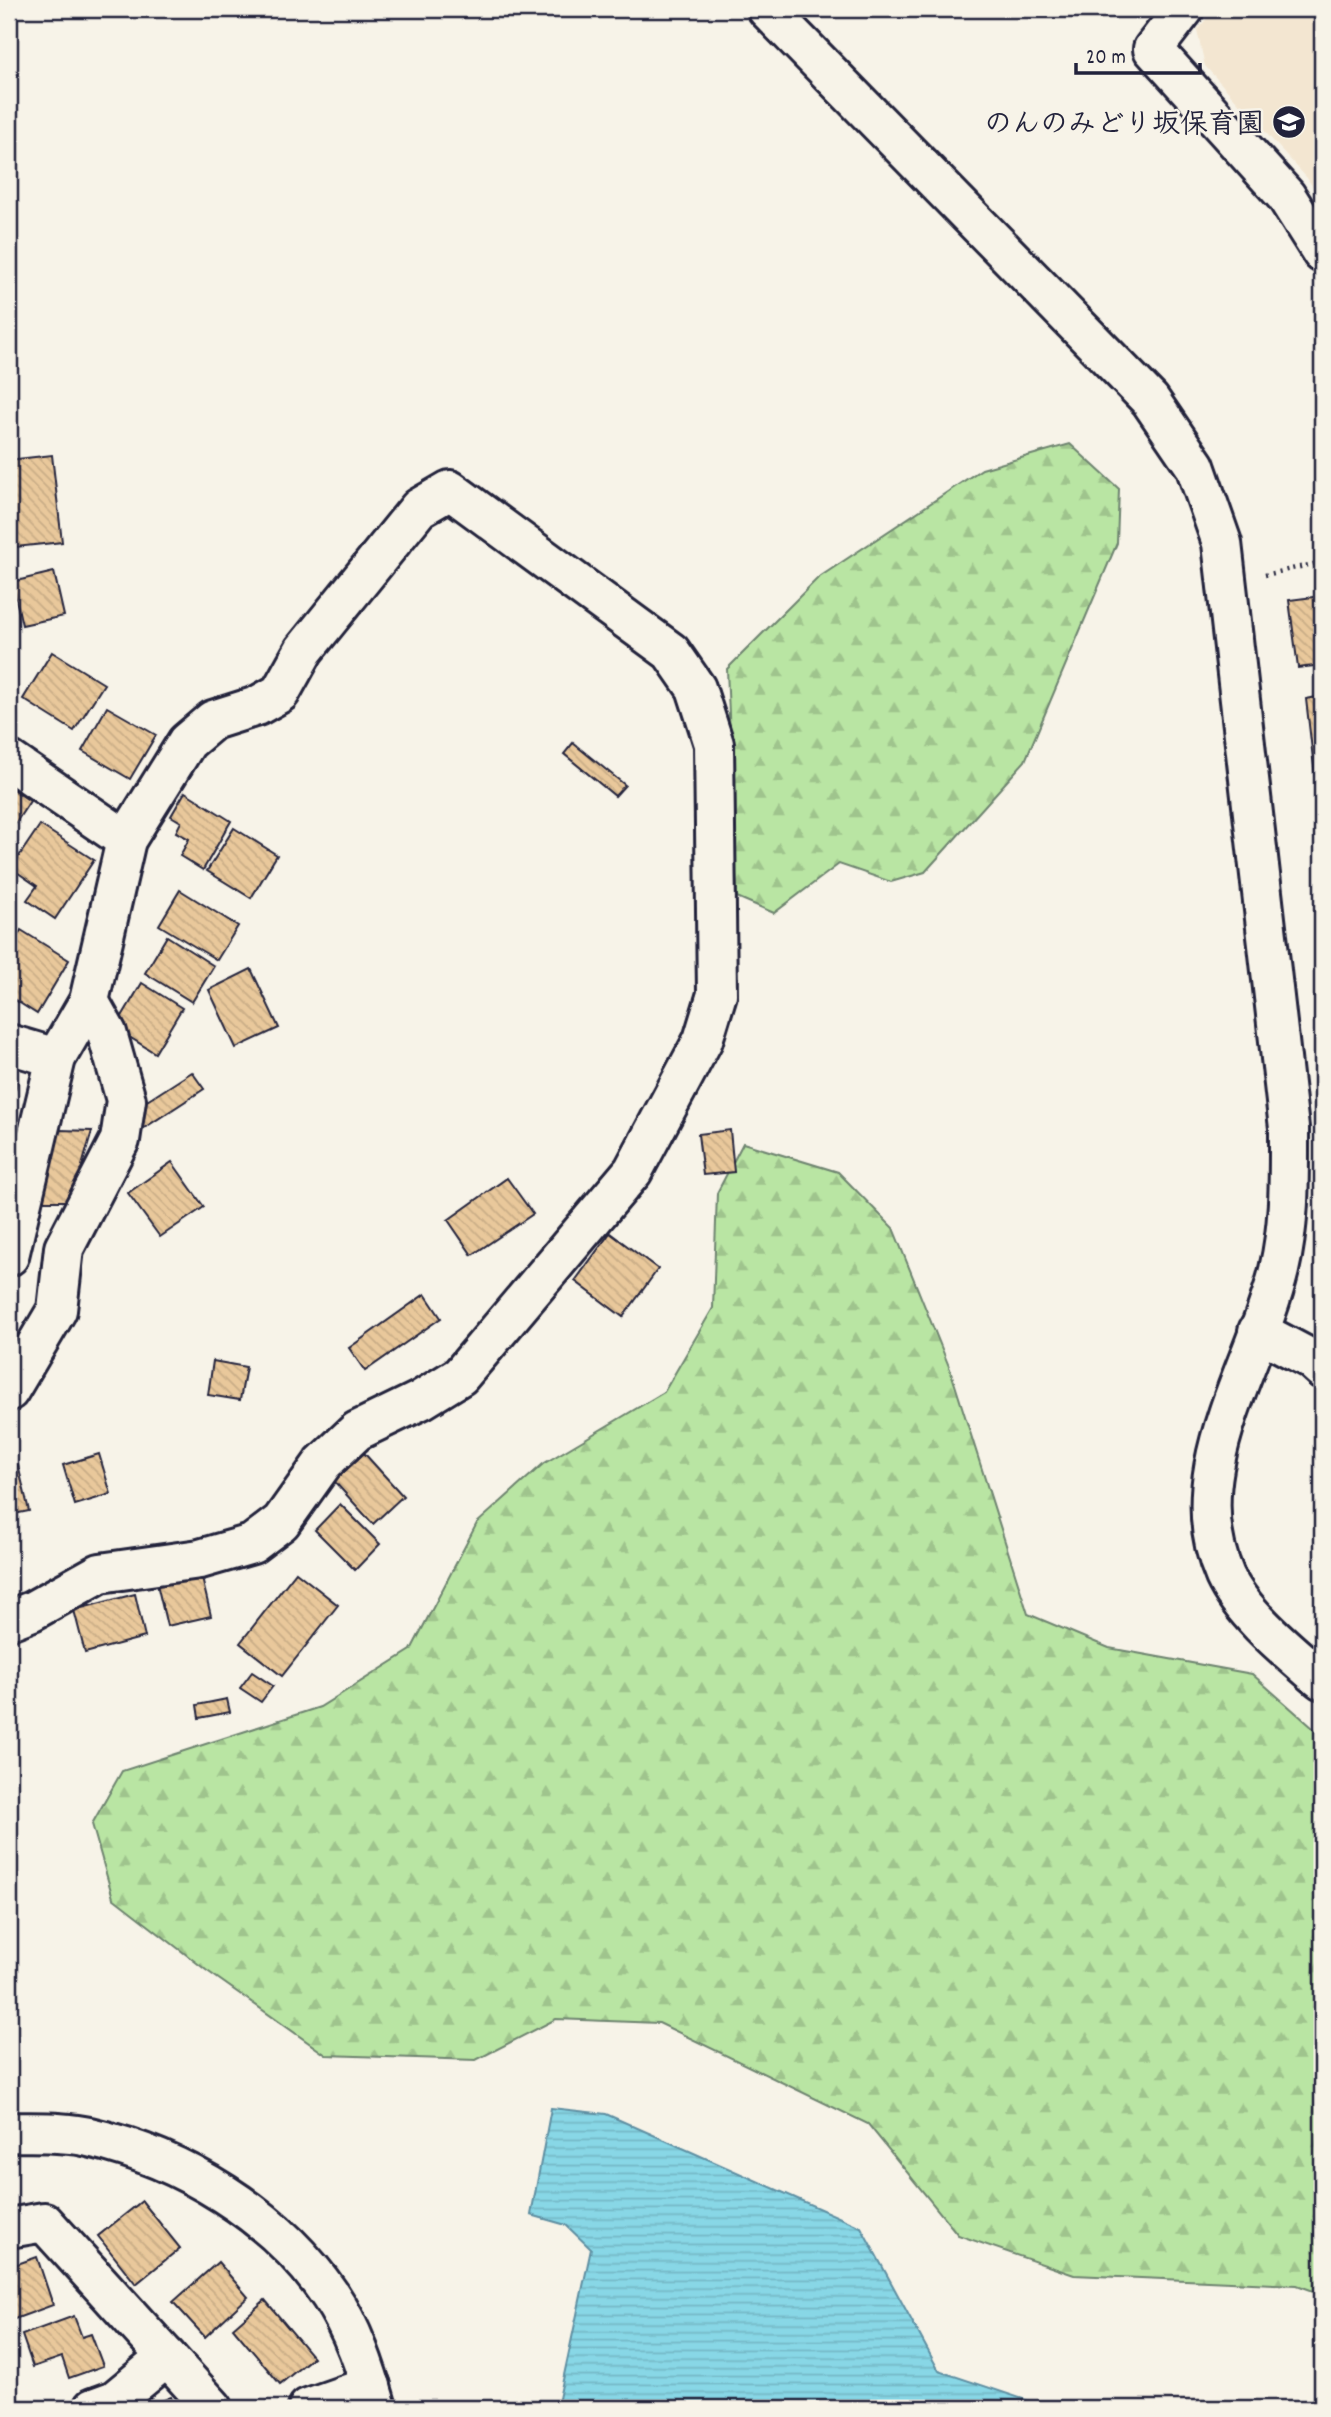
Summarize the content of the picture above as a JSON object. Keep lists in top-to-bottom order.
{
  "places": {
    "school or university": ["のんのみどり坂保育園"]
  },
  "scale_bar": "20 m"
}
